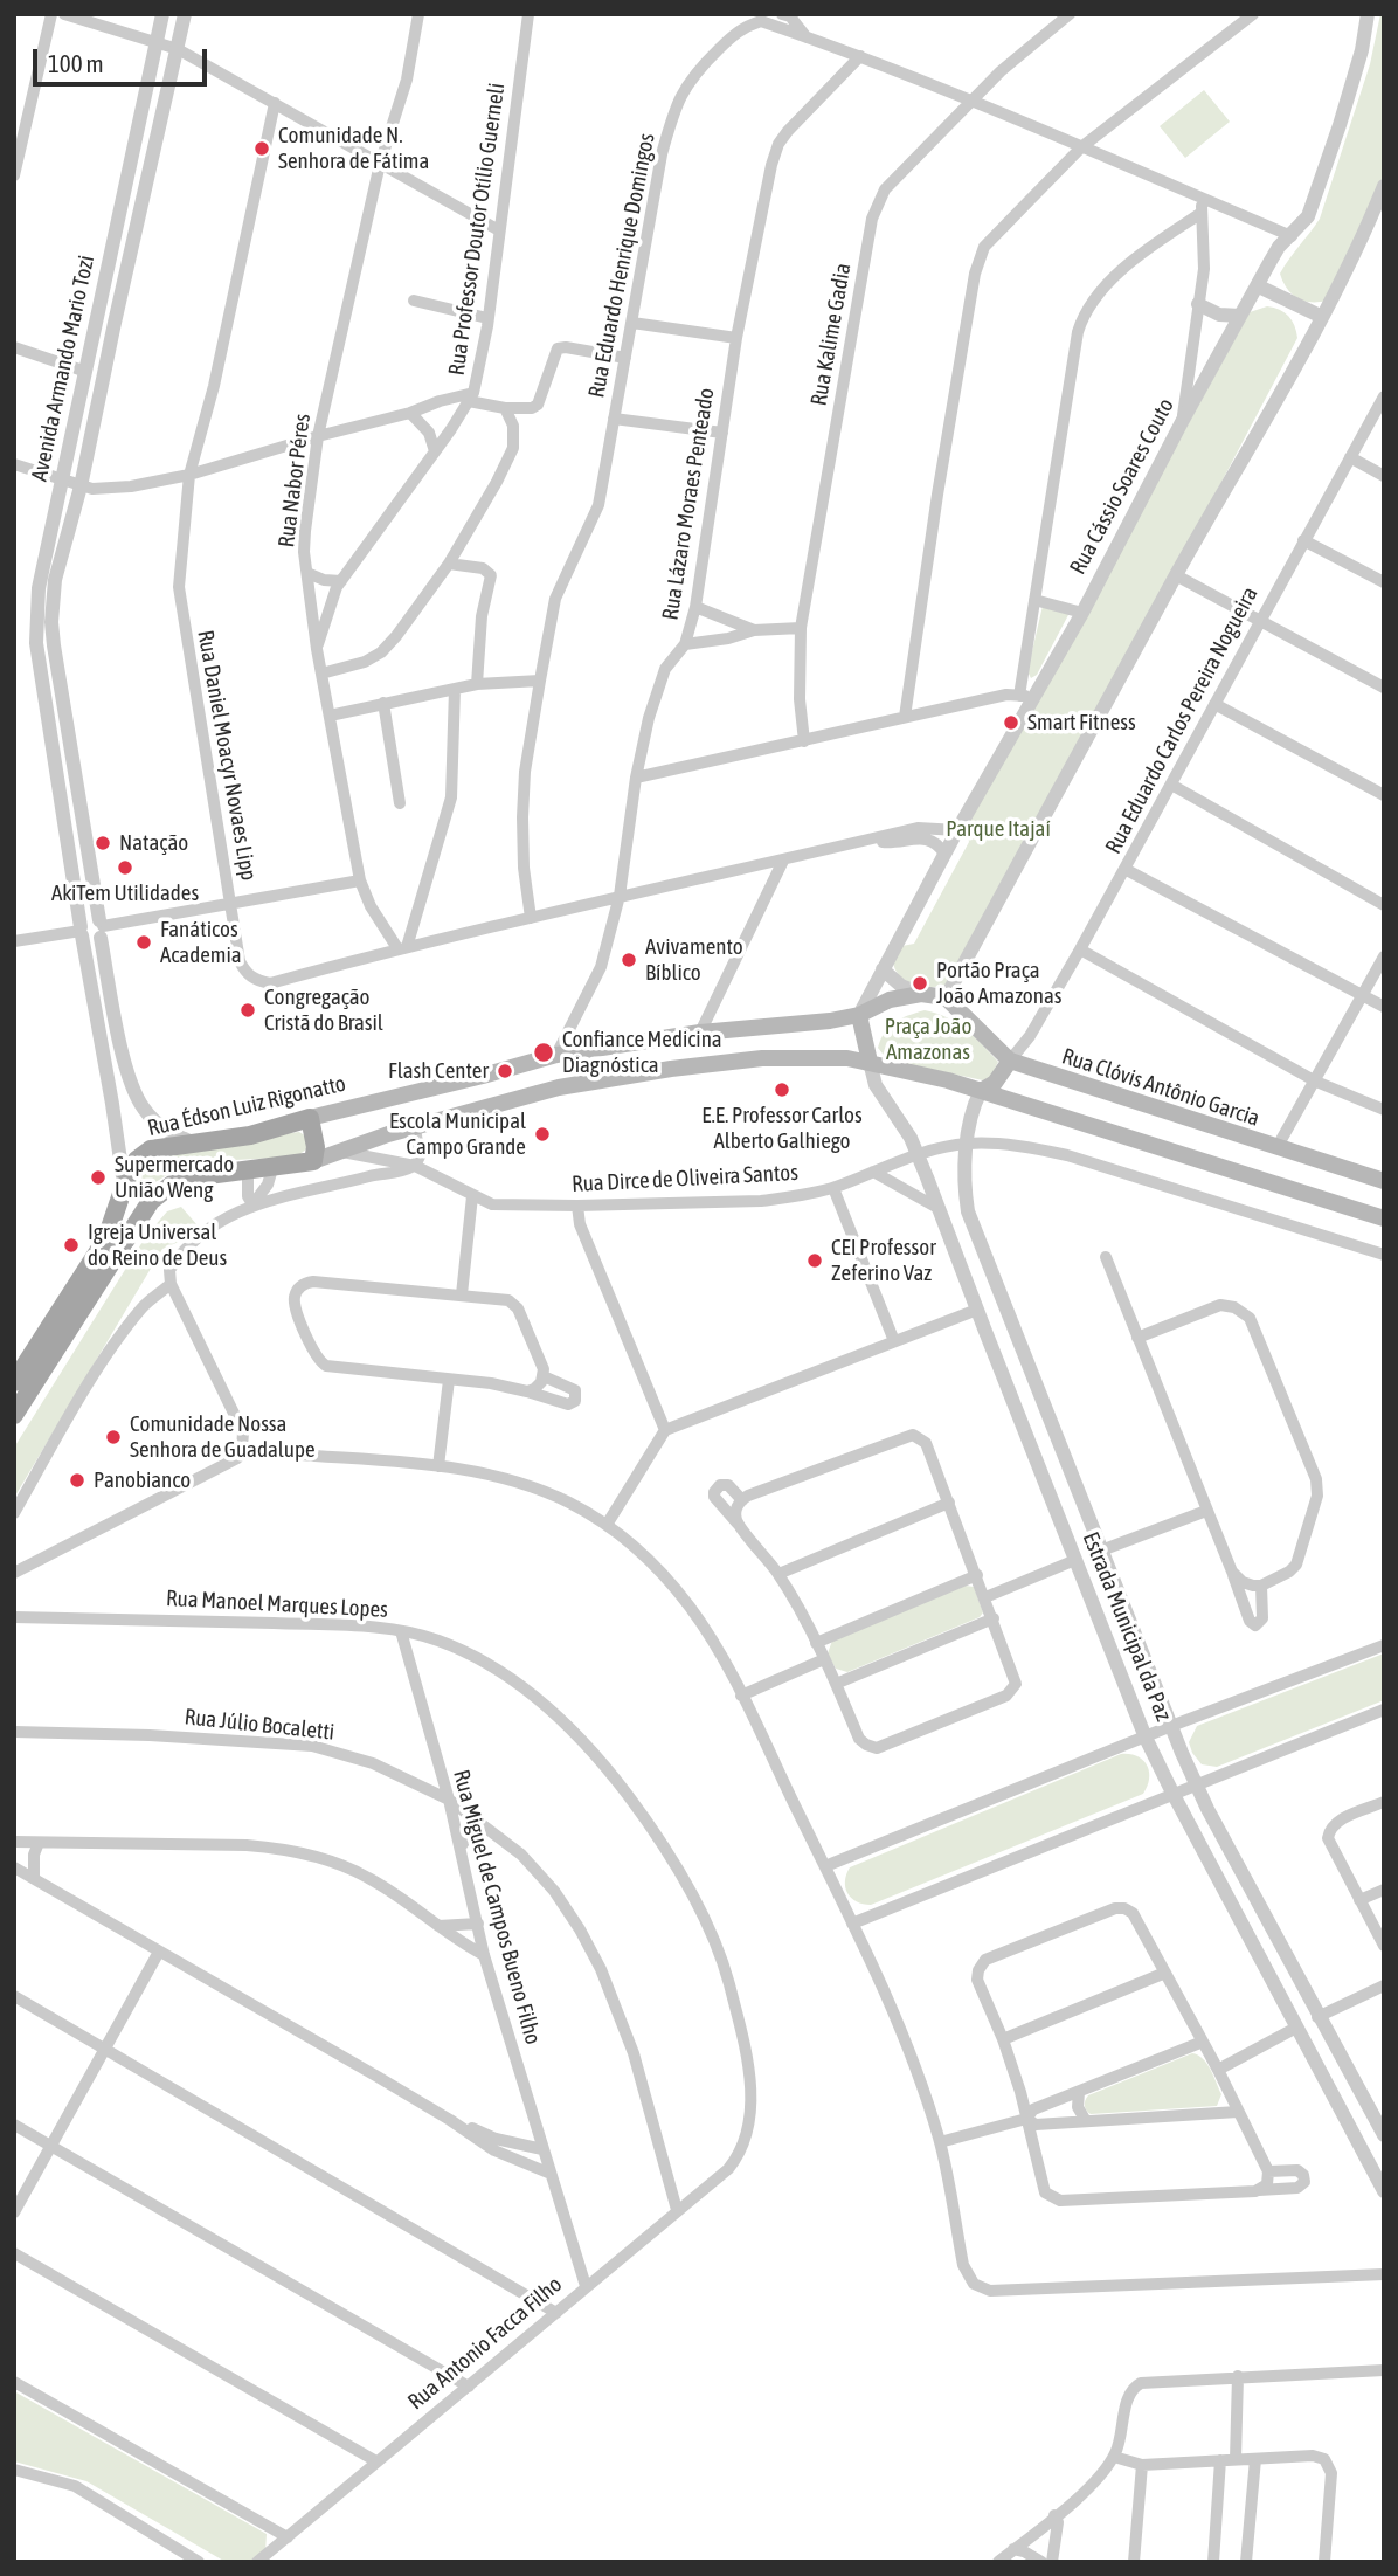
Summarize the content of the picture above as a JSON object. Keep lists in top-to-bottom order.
{
  "streets": {
    "main road": ["Rua Clóvis Antônio Garcia", "Rua Édson Luiz Rigonatto"],
    "street": [
      "Rua Professor Doutor Otílio Guerneli",
      "Rua Eduardo Henrique Domingos",
      "Rua Kalime Gadia",
      "Avenida Armando Mario Tozi",
      "Rua Nabor Péres",
      "Rua Cássio Soares Couto",
      "Rua Lázaro Moraes Penteado",
      "Rua Eduardo Carlos Pereira Nogueira",
      "Rua Daniel Moacyr Novaes Lipp",
      "Rua Dirce de Oliveira Santos",
      "Rua Manoel Marques Lopes",
      "Estrada Municipal da Paz",
      "Rua Júlio Bocaletti",
      "Rua Miguel de Campos Bueno Filho",
      "Rua Antonio Facca Filho"
    ]
  },
  "crossings": [
    ["Rua Professor Doutor Otílio Guerneli", "Rua Nabor Péres"],
    ["Rua Eduardo Henrique Domingos", "Rua Kalime Gadia"],
    ["Rua Eduardo Henrique Domingos", "Rua Cássio Soares Couto"],
    ["Rua Eduardo Henrique Domingos", "Rua Lázaro Moraes Penteado"],
    ["Rua Eduardo Henrique Domingos", "Rua Daniel Moacyr Novaes Lipp"],
    ["Avenida Armando Mario Tozi", "Rua Édson Luiz Rigonatto"],
    ["Rua Nabor Péres", "Rua Daniel Moacyr Novaes Lipp"],
    ["Rua Cássio Soares Couto", "Rua Daniel Moacyr Novaes Lipp"],
    ["Rua Cássio Soares Couto", "Rua Édson Luiz Rigonatto"],
    ["Rua Lázaro Moraes Penteado", "Rua Daniel Moacyr Novaes Lipp"],
    ["Rua Lázaro Moraes Penteado", "Rua Édson Luiz Rigonatto"],
    ["Rua Eduardo Carlos Pereira Nogueira", "Rua Clóvis Antônio Garcia"],
    ["Rua Dirce de Oliveira Santos", "Estrada Municipal da Paz"],
    ["Rua Manoel Marques Lopes", "Rua Miguel de Campos Bueno Filho"],
    ["Rua Manoel Marques Lopes", "Rua Antonio Facca Filho"],
    ["Rua Júlio Bocaletti", "Rua Miguel de Campos Bueno Filho"],
    ["Rua Júlio Bocaletti", "Rua Antonio Facca Filho"],
    ["Rua Miguel de Campos Bueno Filho", "Rua Antonio Facca Filho"]
  ],
  "parks": ["Parque Itajaí", "Praça João Amazonas"],
  "places": [
    "Comunidade N. Senhora de Fátima",
    "Smart Fitness",
    "Natação",
    "AkiTem Utilidades",
    "Fanáticos Academia",
    "Avivamento Bíblico",
    "Portão Praça João Amazonas",
    "Congregação Cristã do Brasil",
    "Confiance Medicina Diagnóstica",
    "Flash Center",
    "E.E. Professor Carlos Alberto Galhiego",
    "Escola Municipal Campo Grande",
    "Supermercado União Weng",
    "Igreja Universal do Reino de Deus",
    "CEI Professor Zeferino Vaz",
    "Comunidade Nossa Senhora de Guadalupe",
    "Panobianco"
  ],
  "scale_bar": "100 m"
}
